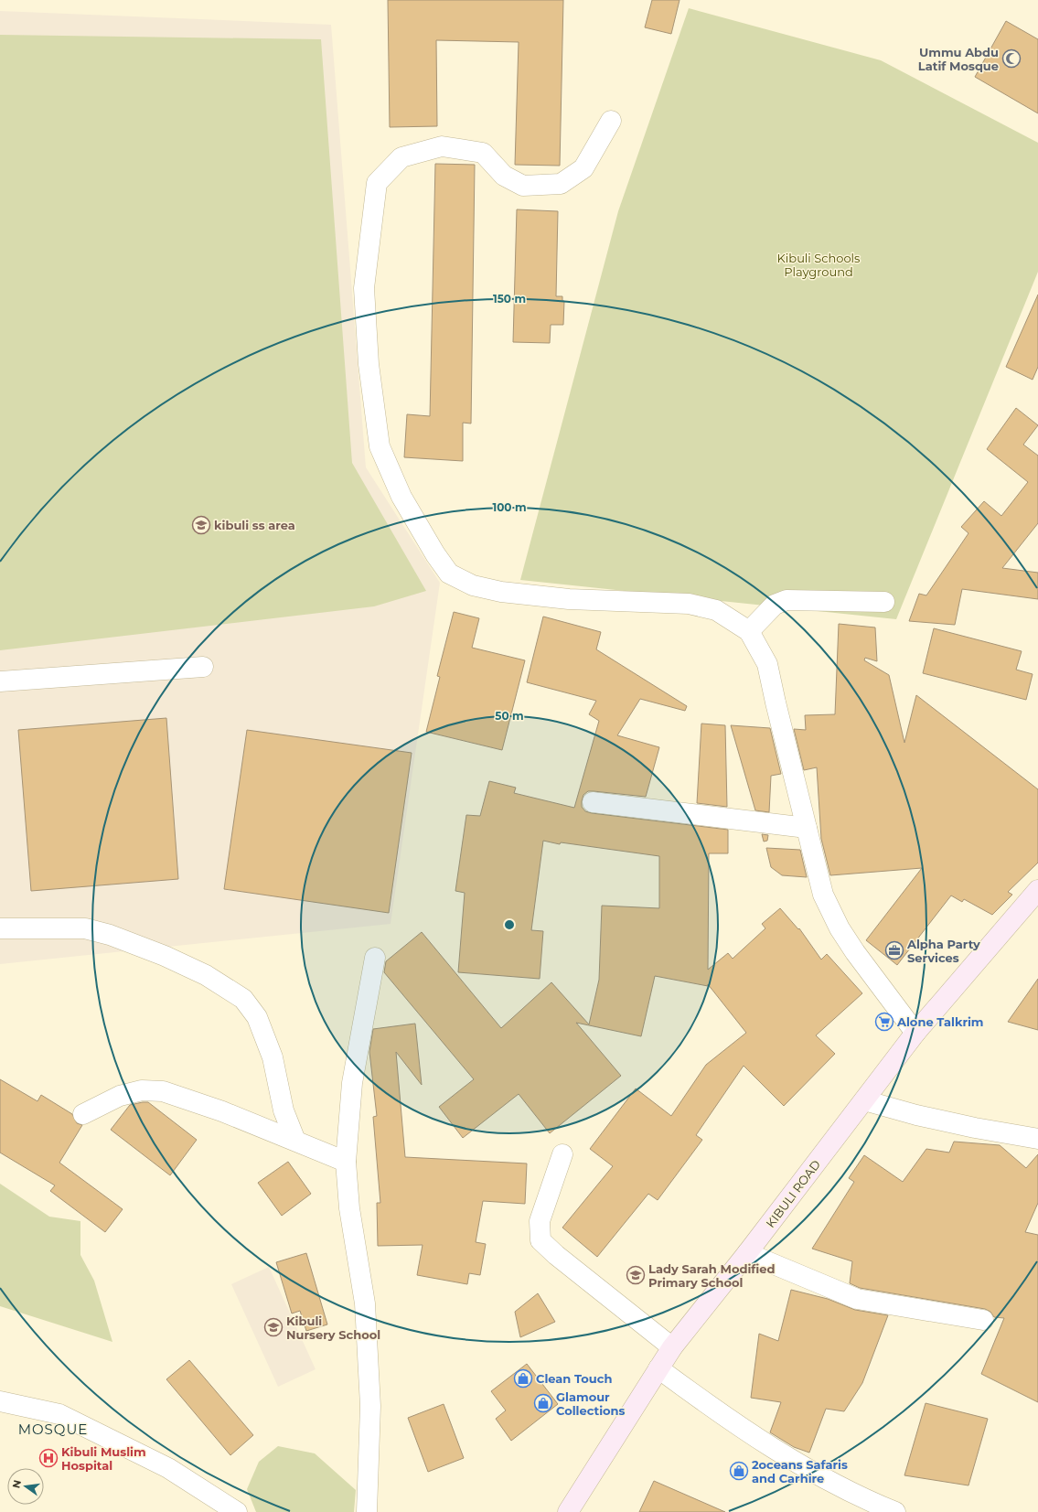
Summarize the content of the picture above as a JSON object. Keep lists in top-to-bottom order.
{
  "streets": {
    "street": ["KIBULI ROAD"]
  },
  "districts": ["MOSQUE"],
  "parks": ["Kibuli Schools Playground"],
  "places": {
    "mosque": ["Ummu Abdu Latif Mosque"],
    "school or university": ["kibuli ss area", "Lady Sarah Modified Primary School", "Kibuli Nursery School"],
    "office": ["Alpha Party Services"],
    "supermarket": ["Alone Talkrim"],
    "shop": ["Clean Touch", "Glamour Collections", "2oceans Safaris and Carhire"],
    "hospital": ["Kibuli Muslim Hospital"]
  },
  "north": "left",
  "rings": ["150 m", "100 m", "50 m"]
}
